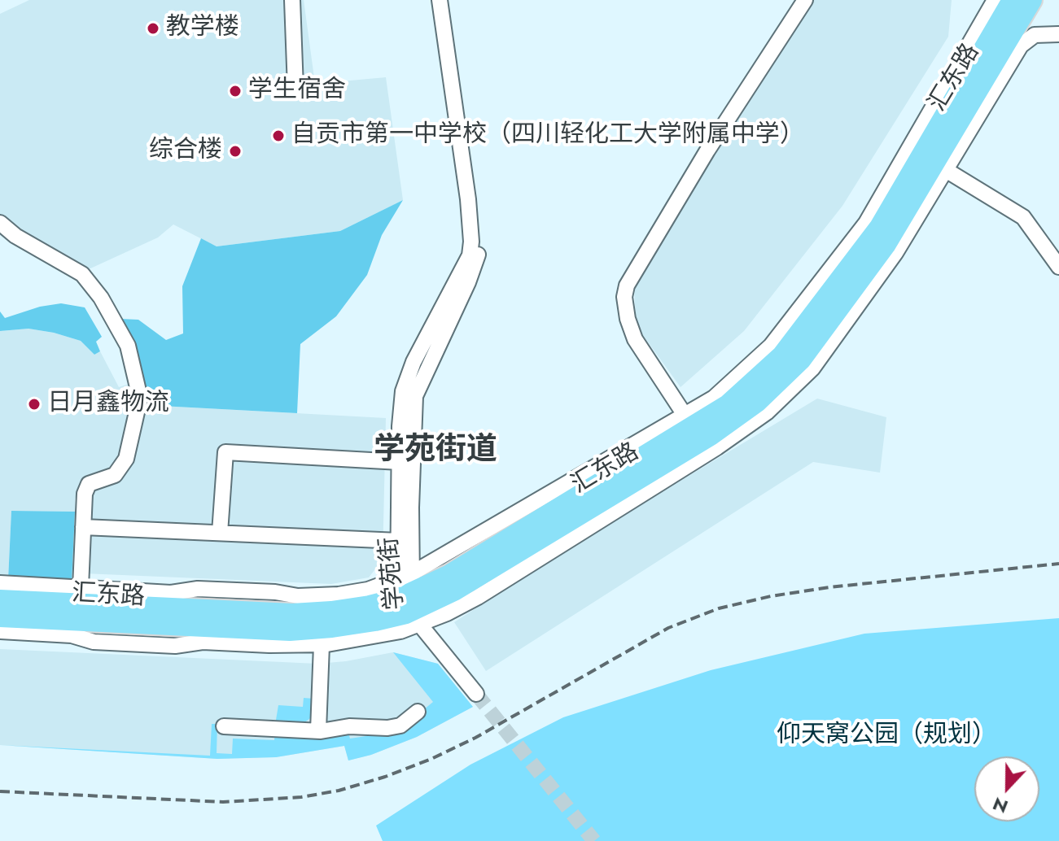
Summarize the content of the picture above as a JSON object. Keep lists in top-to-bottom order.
{
  "streets": {
    "main road": ["汇东路"],
    "street": ["学苑街"]
  },
  "crossings": [
    ["汇东路", "学苑街"]
  ],
  "districts": ["学苑街道"],
  "parks": ["仰天窝公园（规划）"],
  "places": [
    "教学楼",
    "学生宿舍",
    "自贡市第一中学校（四川轻化工大学附属中学）",
    "综合楼",
    "日月鑫物流"
  ],
  "north": "bottom"
}
